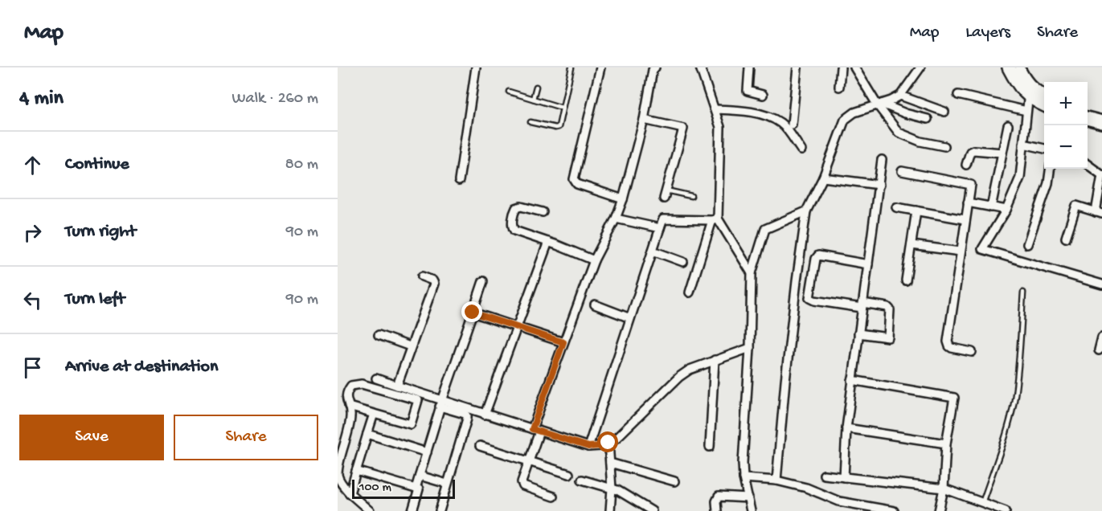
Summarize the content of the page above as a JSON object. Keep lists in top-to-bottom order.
{
  "scale_bar": "100 m",
  "page": {
    "header": "Map",
    "nav": ["Map", "Layers", "Share"],
    "heading": ["4 min", "Walk · 260 m"],
    "map_buttons": ["+", "−"],
    "list": [
      ["Continue", "80 m"],
      ["Turn right", "90 m"],
      ["Turn left", "90 m"],
      "Arrive at destination"
    ],
    "buttons": ["Save", "Share"],
    "scale": "100 m"
  }
}
